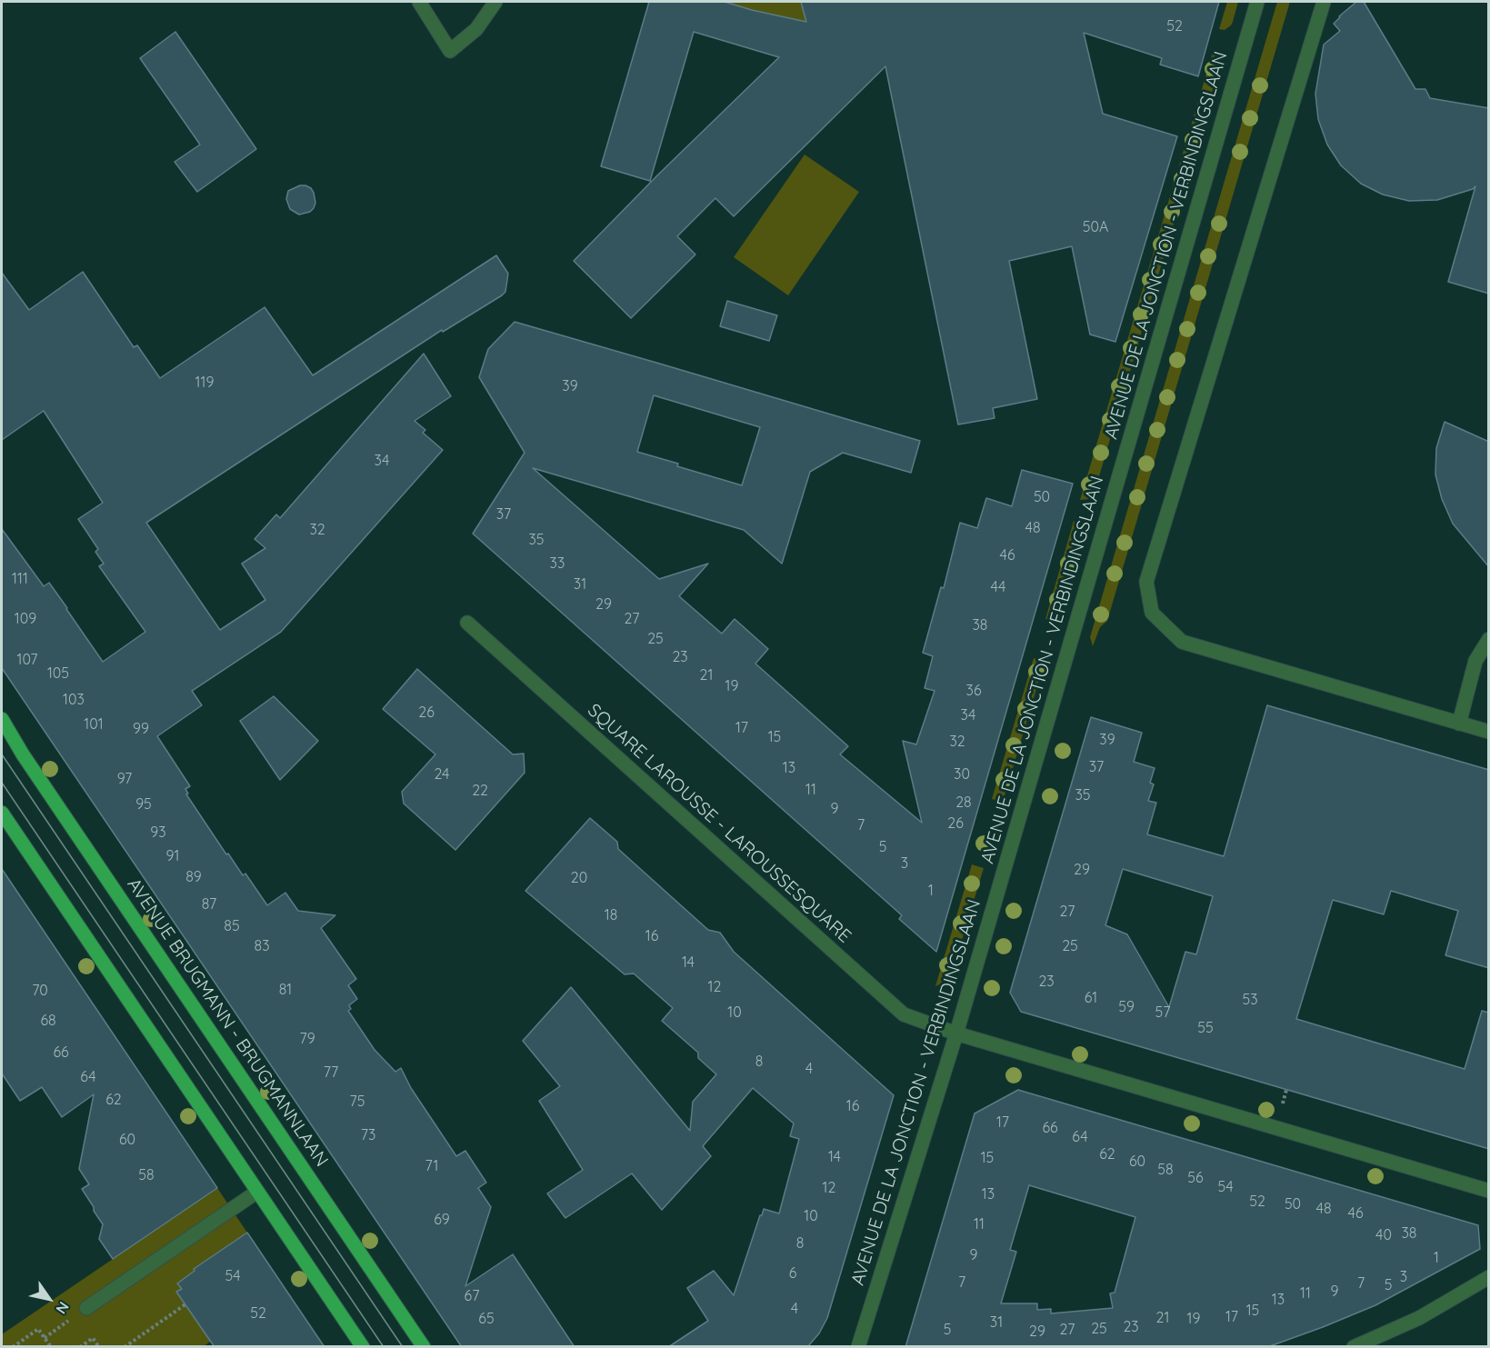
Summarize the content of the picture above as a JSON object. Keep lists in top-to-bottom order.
{
  "streets": {
    "main road": ["AVENUE BRUGMANN - BRUGMANNLAAN"],
    "street": ["AVENUE DE LA JONCTION - VERBINDINGSLAAN", "SQUARE LAROUSSE - LAROUSSESQUARE"]
  },
  "crossings": [
    ["AVENUE DE LA JONCTION - VERBINDINGSLAAN", "SQUARE LAROUSSE - LAROUSSESQUARE"]
  ],
  "house_numbers": [
    "52",
    "50A",
    "119",
    "39",
    "34",
    "50",
    "37",
    "48",
    "32",
    "35",
    "46",
    "33",
    "111",
    "31",
    "44",
    "29",
    "109",
    "27",
    "38",
    "25",
    "23",
    "107",
    "105",
    "21",
    "19",
    "36",
    "103",
    "26",
    "34",
    "101",
    "17",
    "99",
    "15",
    "39",
    "32",
    "37",
    "13",
    "24",
    "30",
    "97",
    "11",
    "22",
    "35",
    "28",
    "95",
    "9",
    "26",
    "7",
    "93",
    "5",
    "91",
    "3",
    "29",
    "89",
    "20",
    "1",
    "87",
    "27",
    "18",
    "85",
    "16",
    "83",
    "25",
    "14",
    "23",
    "12",
    "81",
    "70",
    "61",
    "53",
    "59",
    "10",
    "57",
    "68",
    "55",
    "79",
    "66",
    "8",
    "4",
    "77",
    "64",
    "62",
    "75",
    "16",
    "17",
    "66",
    "73",
    "64",
    "60",
    "62",
    "14",
    "15",
    "60",
    "71",
    "58",
    "58",
    "56",
    "54",
    "12",
    "13",
    "52",
    "50",
    "48",
    "46",
    "10",
    "69",
    "11",
    "38",
    "40",
    "8",
    "9",
    "1",
    "6",
    "54",
    "3",
    "7",
    "7",
    "5",
    "9",
    "11",
    "67",
    "13",
    "4",
    "15",
    "52",
    "17",
    "21",
    "65",
    "19",
    "31",
    "23",
    "25",
    "5",
    "27",
    "29"
  ],
  "north": "bottom right"
}
